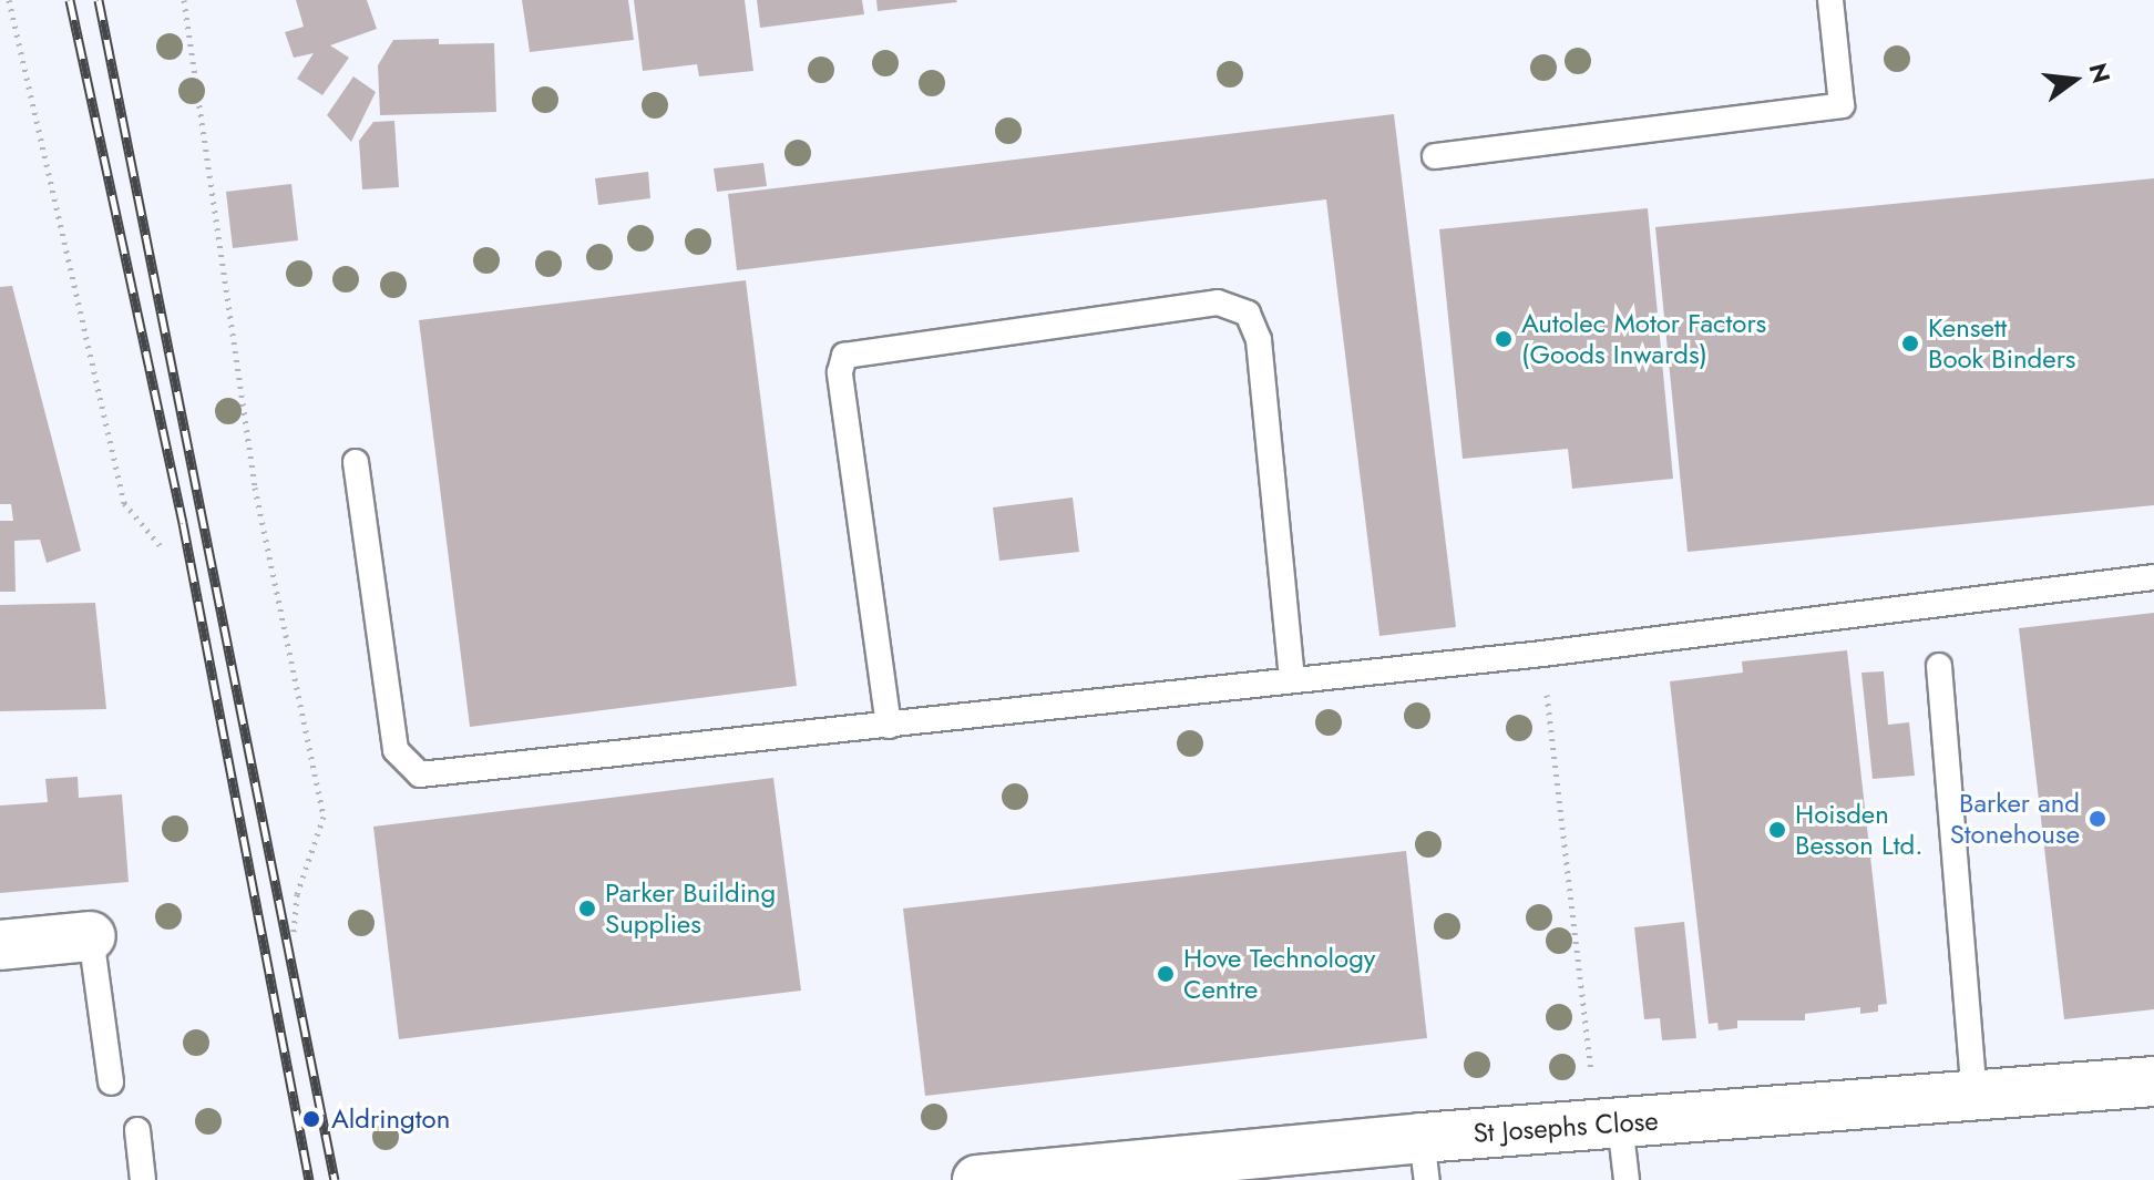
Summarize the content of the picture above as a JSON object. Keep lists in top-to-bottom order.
{
  "streets": {
    "street": ["St Josephs Close"]
  },
  "places": [
    "Autolec Motor Factors (Goods Inwards)",
    "Kensett Book Binders",
    "Barker and Stonehouse",
    "Hoisden Besson Ltd.",
    "Parker Building Supplies",
    "Hove Technology Centre",
    "Aldrington"
  ],
  "north": "right"
}
